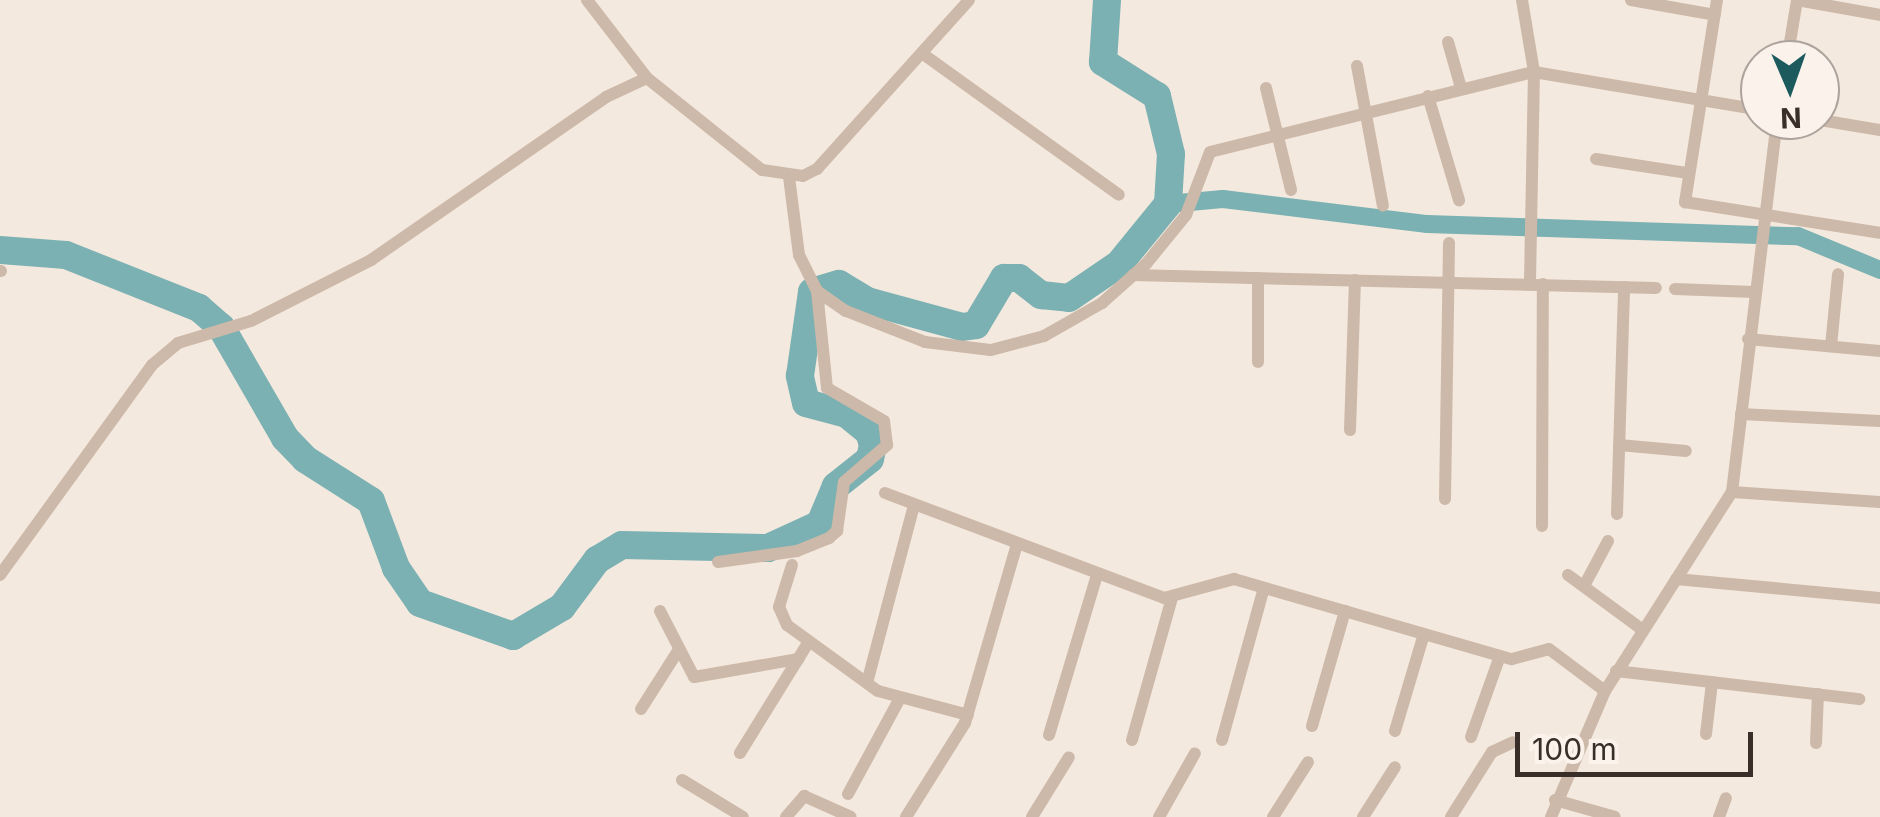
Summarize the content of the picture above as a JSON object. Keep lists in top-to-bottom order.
{
  "scale_bar": "100 m",
  "north": "bottom"
}
